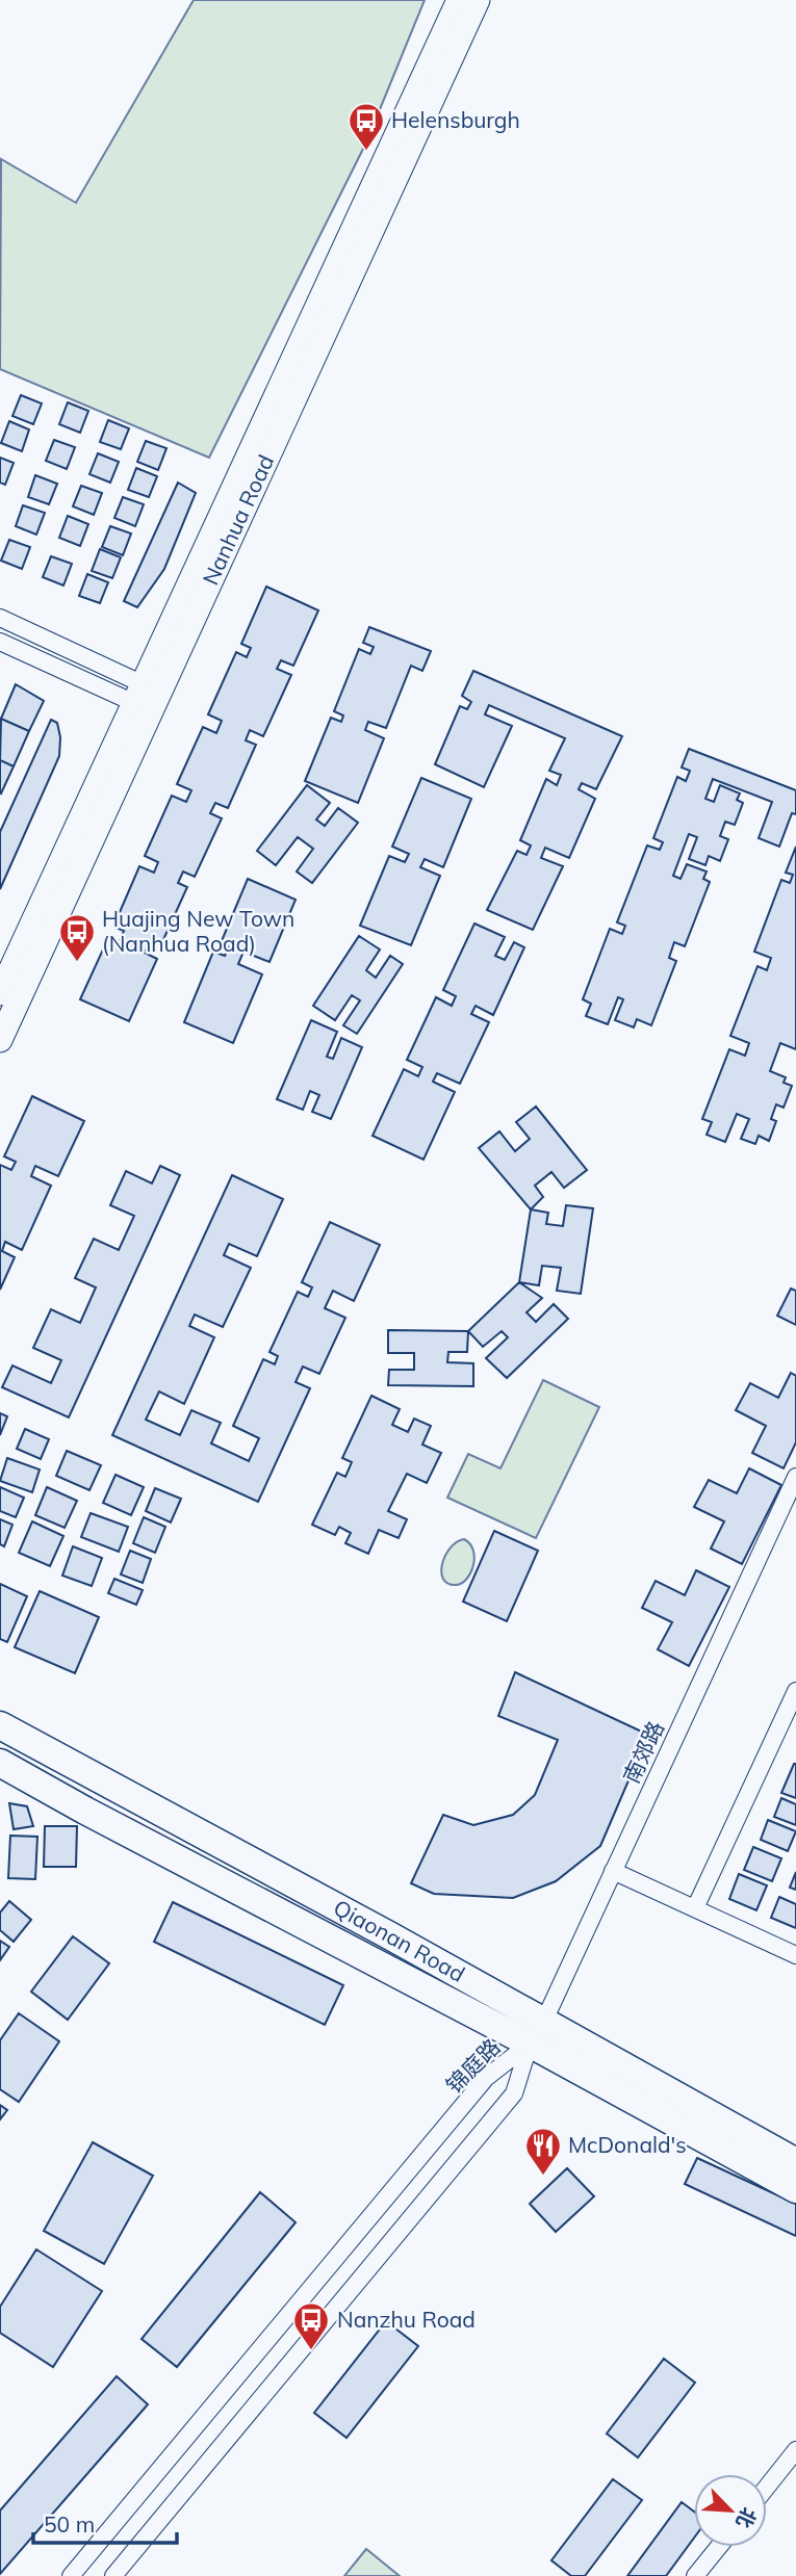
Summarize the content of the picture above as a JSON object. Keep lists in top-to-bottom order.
{
  "streets": {
    "main road": ["Qiaonan Road"],
    "street": ["Nanhua Road", "南郊路", "锦庭路"]
  },
  "crossings": [
    ["南郊路", "Qiaonan Road"],
    ["南郊路", "锦庭路"],
    ["Qiaonan Road", "锦庭路"]
  ],
  "places": {
    "bus stop": ["Helensburgh", "Huajing New Town (Nanhua Road)", "Nanzhu Road"],
    "restaurant": ["McDonald's"]
  },
  "scale_bar": "50 m",
  "north": "bottom right"
}
